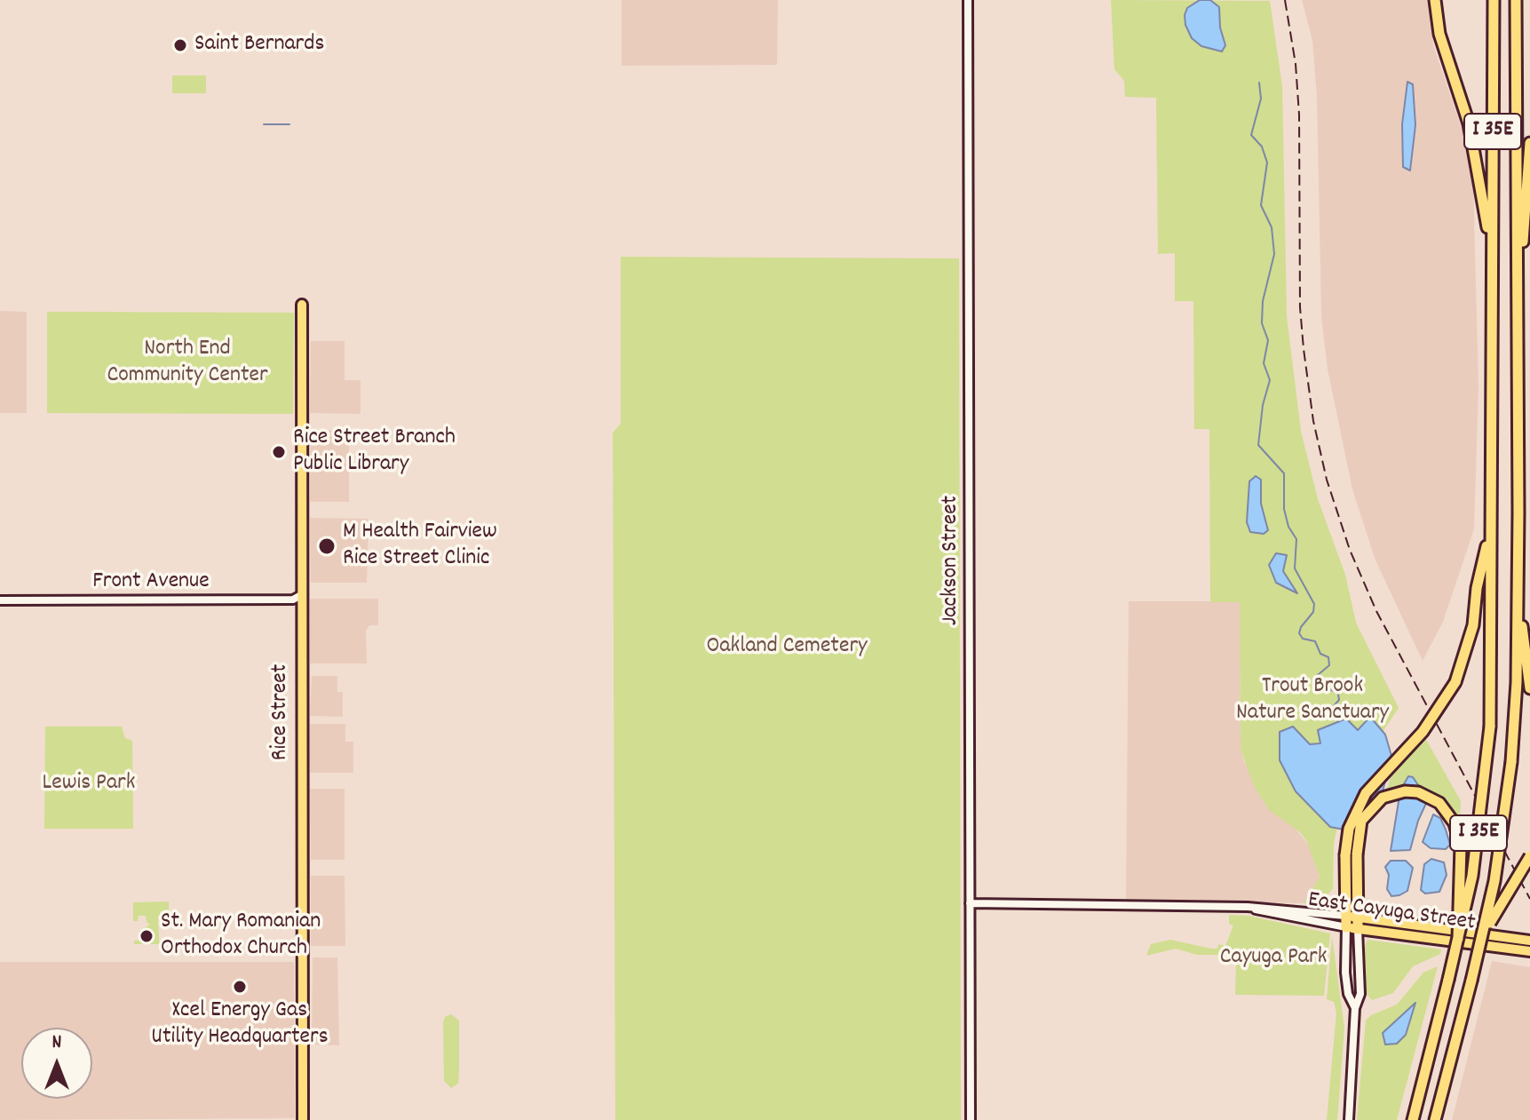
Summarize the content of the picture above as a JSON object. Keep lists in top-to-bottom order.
{
  "streets": {
    "highway": ["I 35E"],
    "main road": ["Rice Street", "East Cayuga Street"],
    "street": ["Jackson Street", "Front Avenue"]
  },
  "crossings": [
    ["Jackson Street", "East Cayuga Street"],
    ["Front Avenue", "Rice Street"]
  ],
  "parks": [
    "North End Community Center",
    "Oakland Cemetery",
    "Trout Brook Nature Sanctuary",
    "Lewis Park",
    "Cayuga Park"
  ],
  "places": [
    "Saint Bernards",
    "Rice Street Branch Public Library",
    "M Health Fairview Rice Street Clinic",
    "St. Mary Romanian Orthodox Church",
    "Xcel Energy Gas Utility Headquarters"
  ],
  "north": "top"
}
